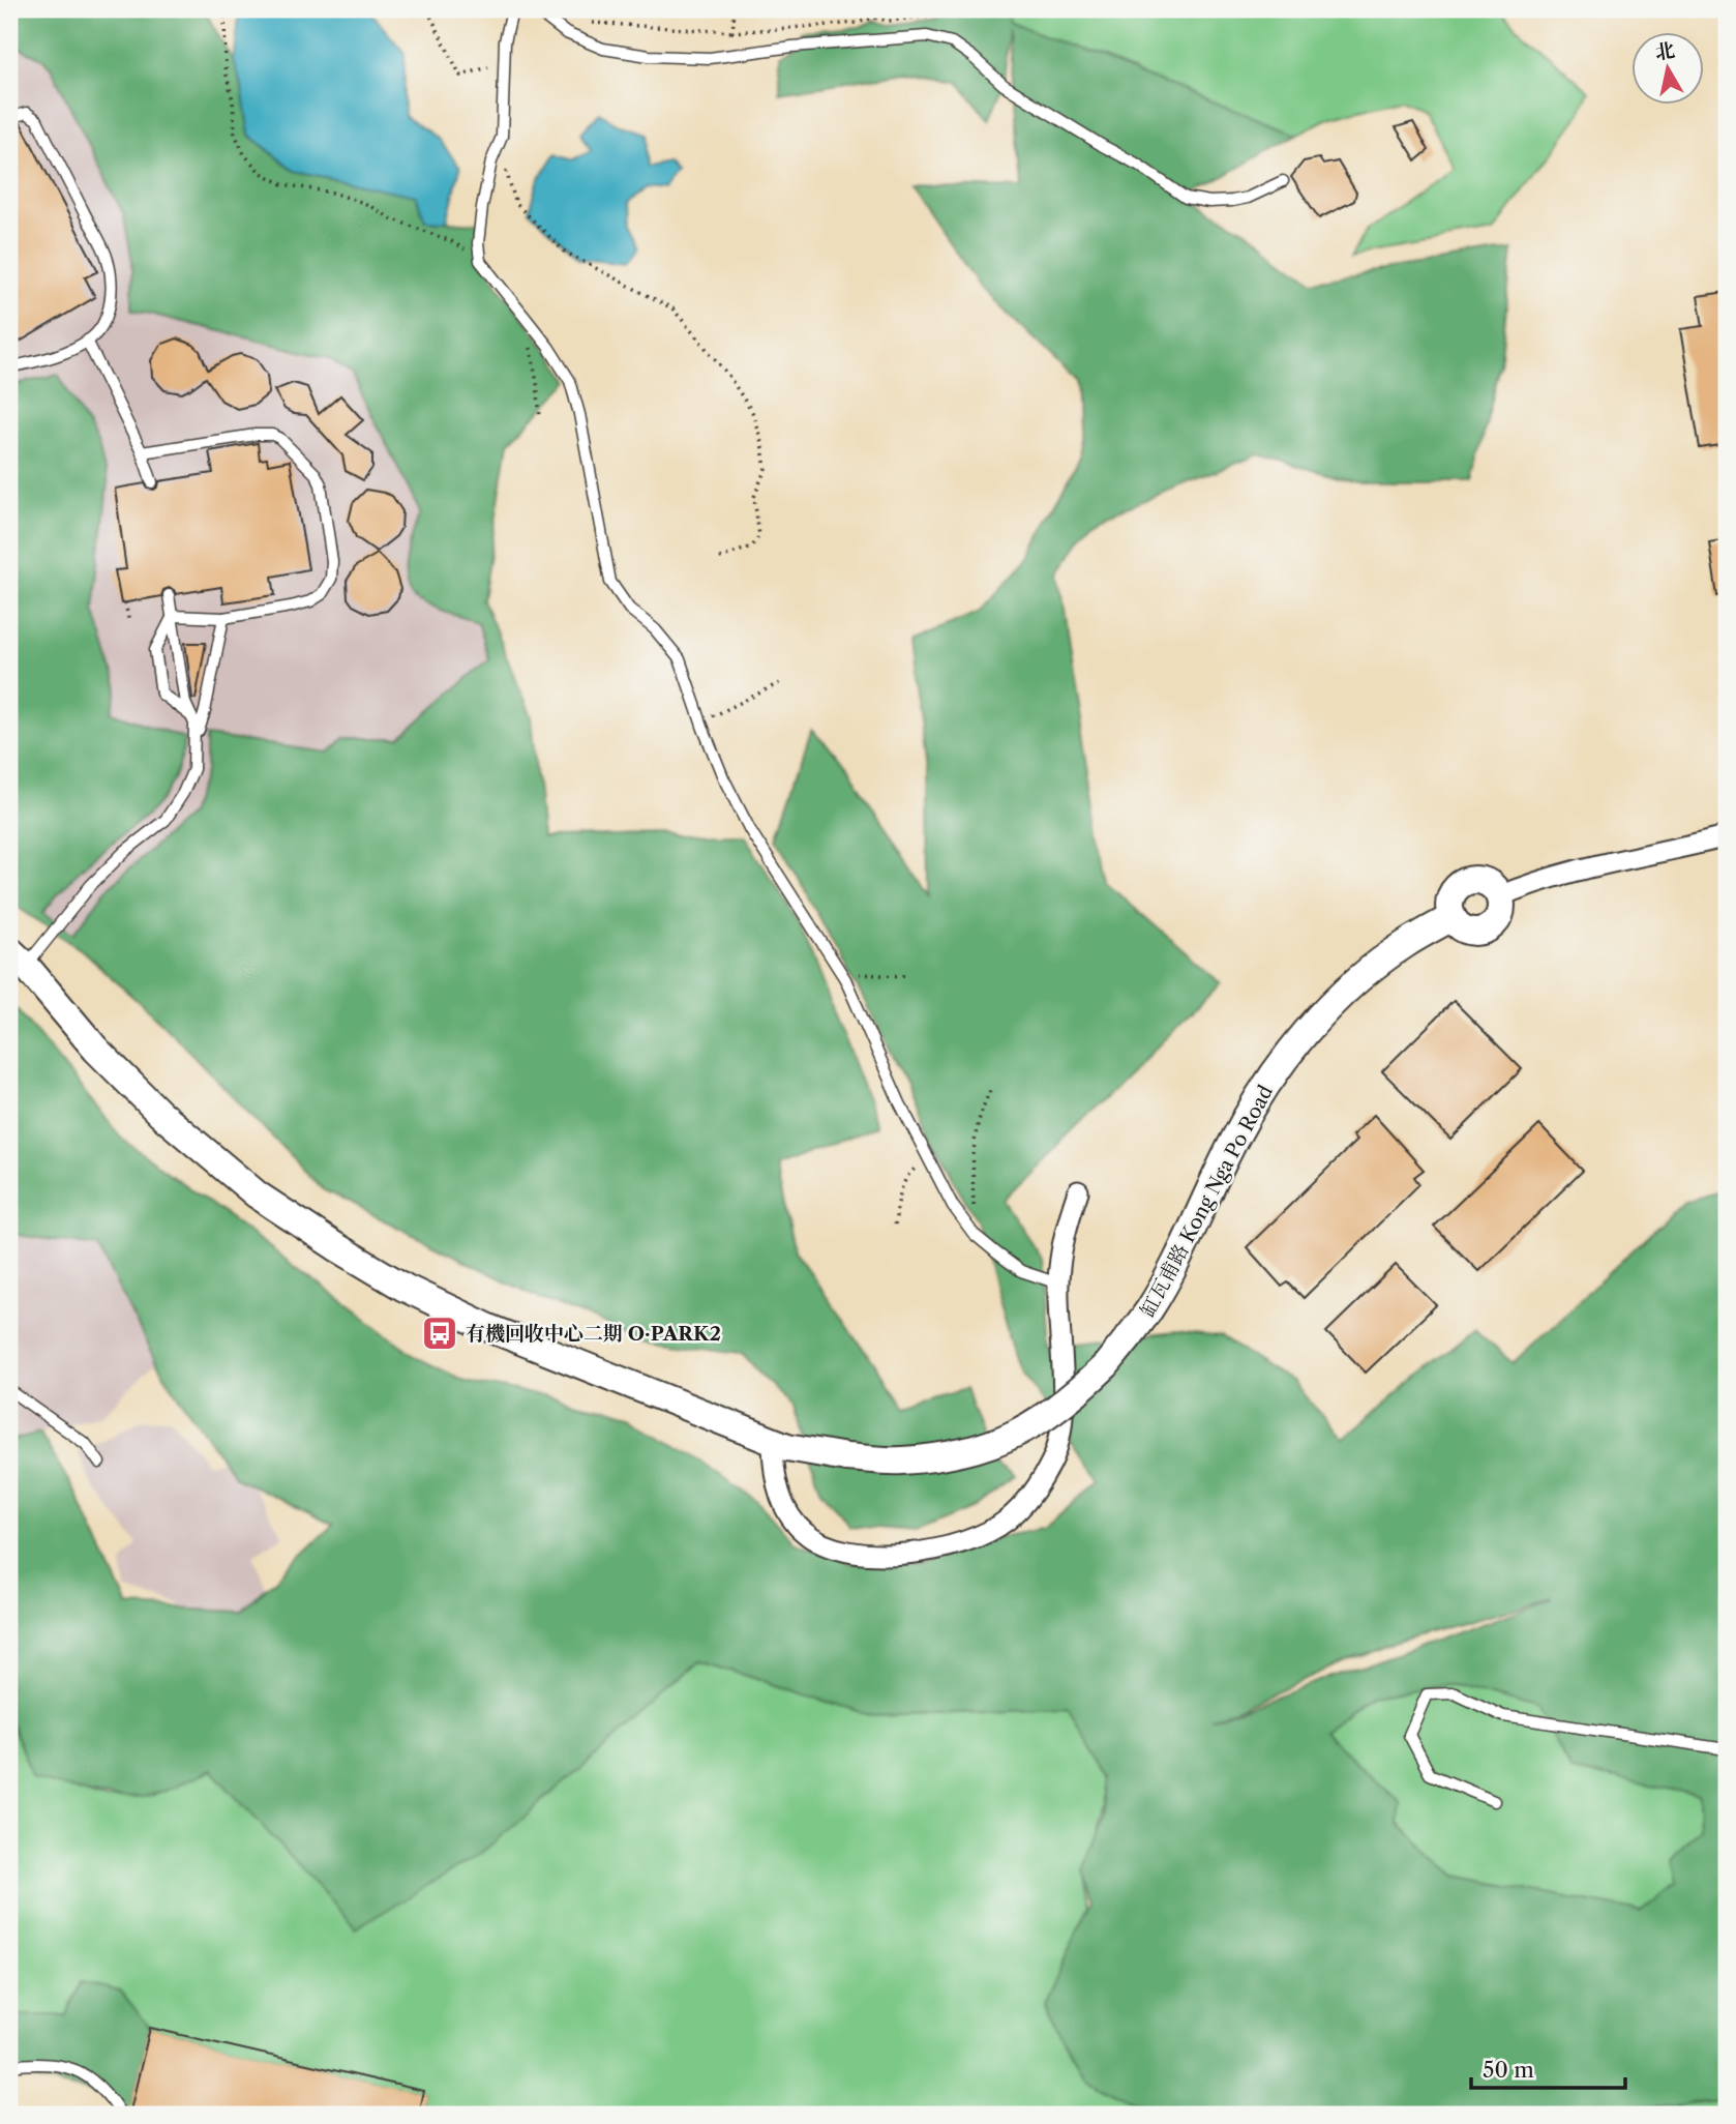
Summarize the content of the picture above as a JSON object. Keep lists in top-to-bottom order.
{
  "streets": {
    "street": ["缸瓦甫路 Kong Nga Po Road"]
  },
  "places": {
    "bus stop": ["有機回收中心二期 O·PARK2"]
  },
  "scale_bar": "50 m",
  "north": "top"
}
